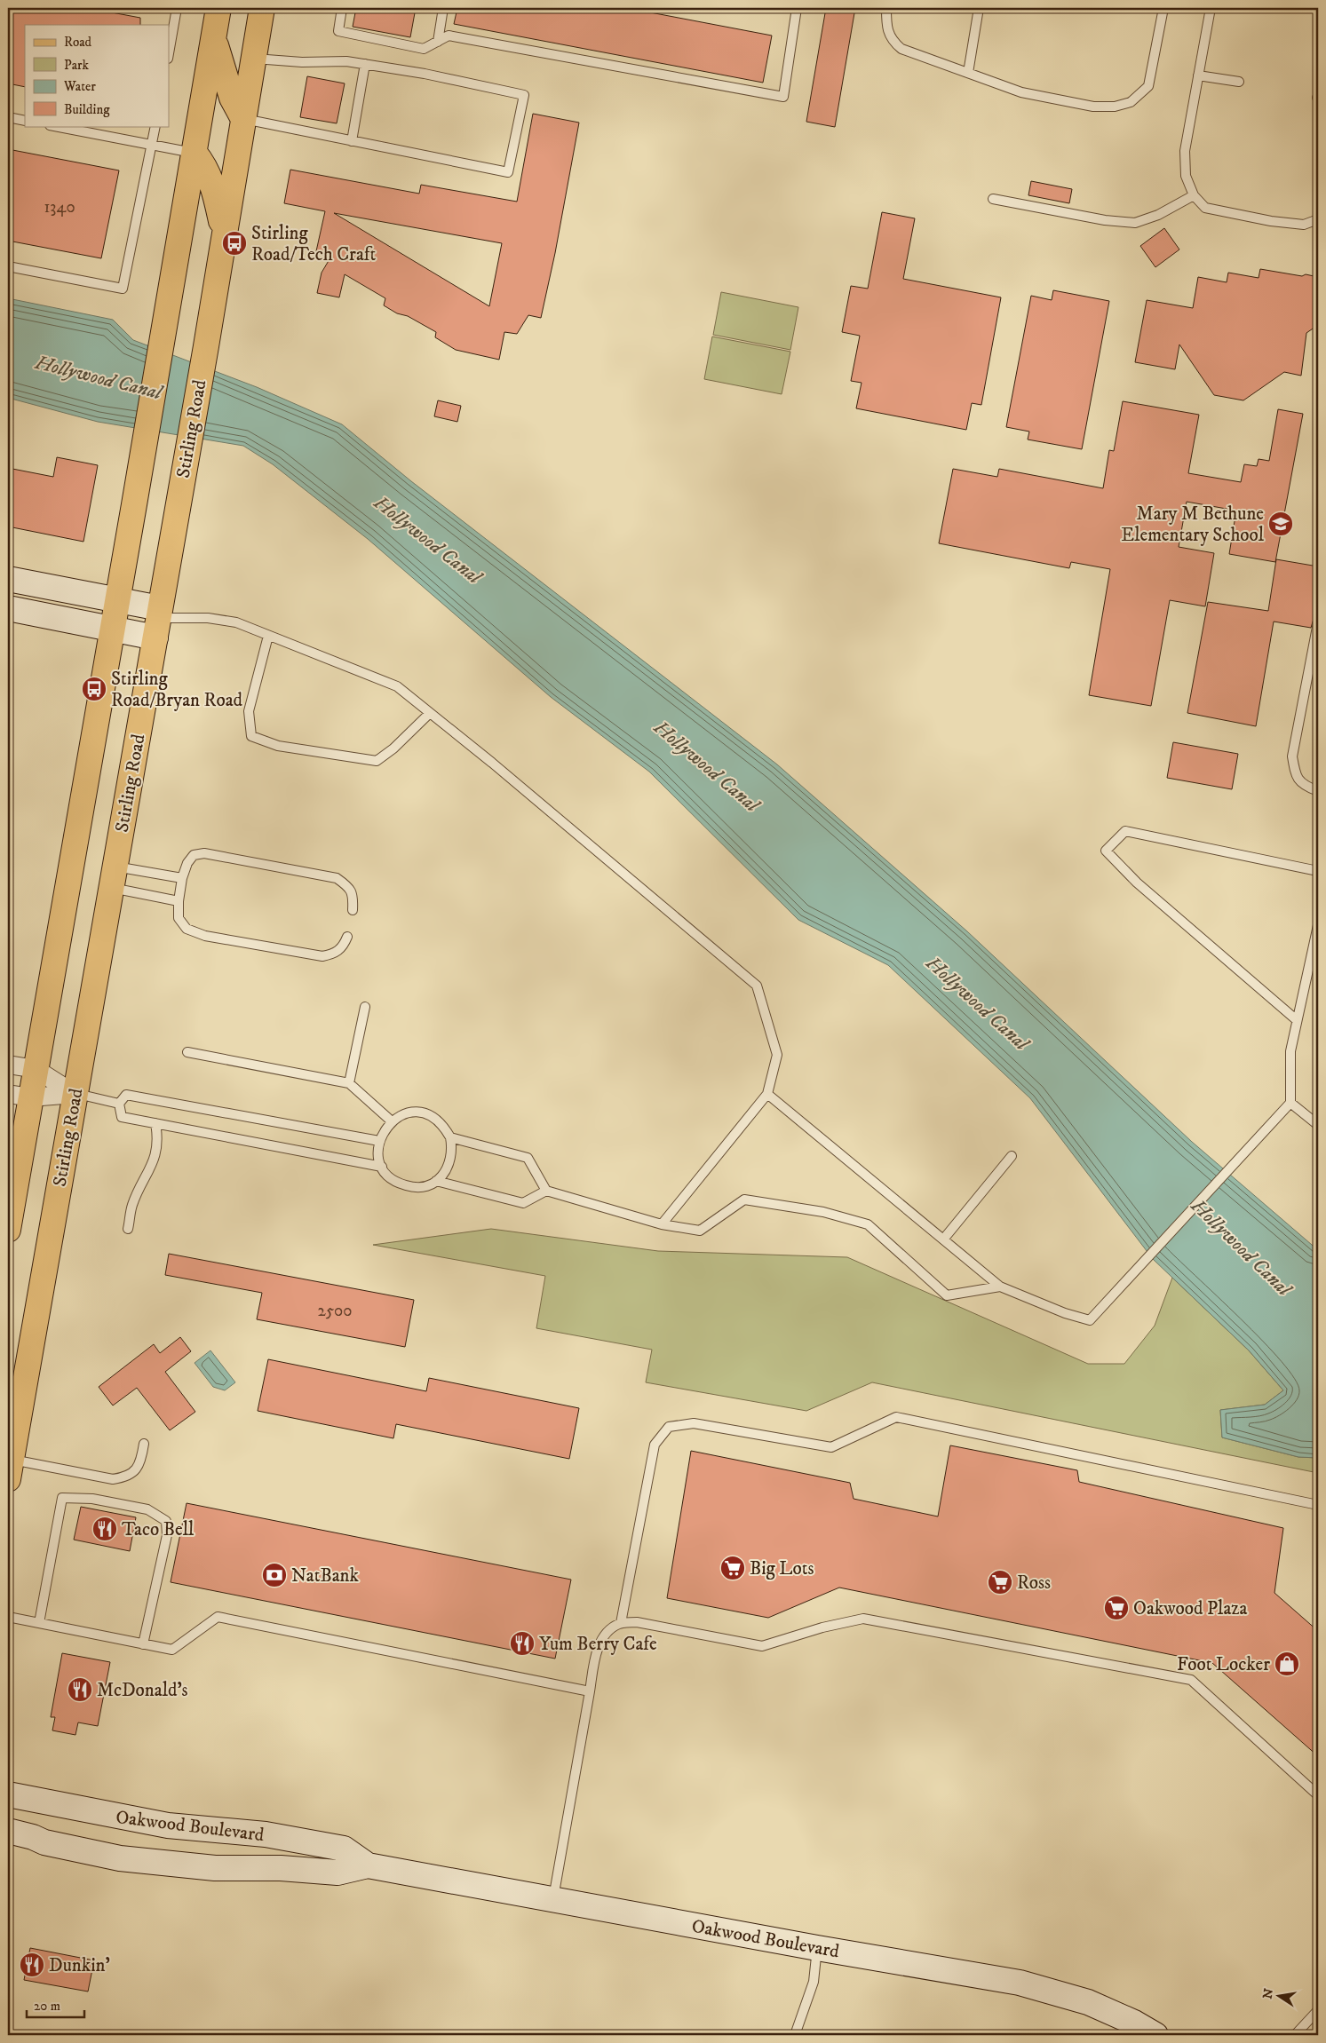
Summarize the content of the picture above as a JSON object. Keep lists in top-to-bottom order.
{
  "streets": {
    "main road": ["Stirling Road"],
    "street": ["Oakwood Boulevard"]
  },
  "water": ["Hollywood Canal"],
  "places": {
    "bus stop": ["Stirling Road/Tech Craft", "Stirling Road/Bryan Road"],
    "school or university": ["Mary M Bethune Elementary School"],
    "restaurant": [
      "Taco Bell",
      "Yum Berry Cafe",
      "McDonald's",
      "Dunkin'"
    ],
    "supermarket": ["Big Lots", "Ross", "Oakwood Plaza"],
    "bank": ["NatBank"],
    "shop": ["Foot Locker"]
  },
  "house_numbers": ["1340", "2500"],
  "legend": [
    "Road",
    "Park",
    "Water",
    "Building"
  ],
  "scale_bar": "20 m",
  "north": "left"
}
